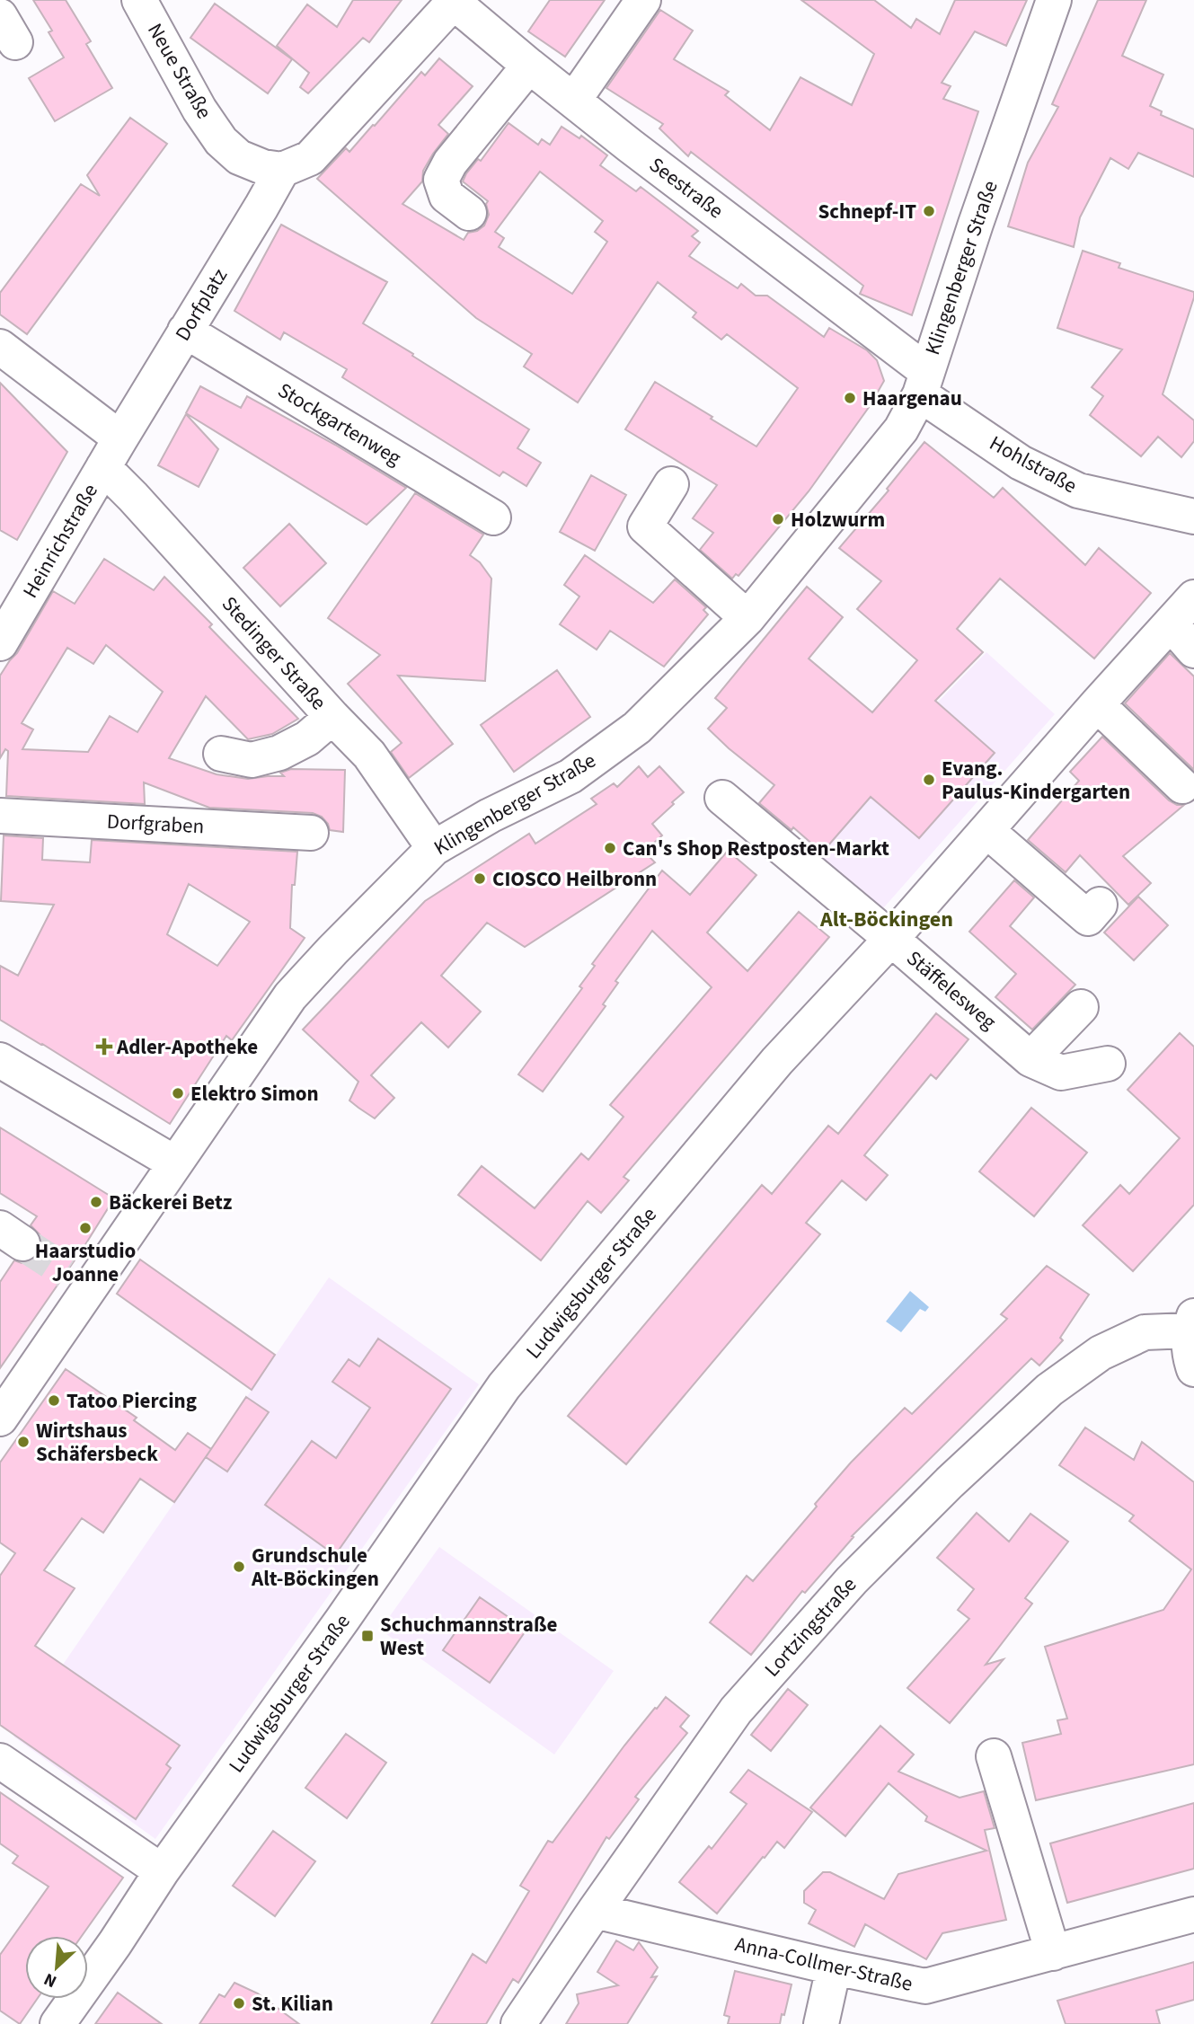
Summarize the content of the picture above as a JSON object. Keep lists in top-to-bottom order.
{
  "streets": {
    "street": [
      "Neue Straße",
      "Seestraße",
      "Klingenberger Straße",
      "Dorfplatz",
      "Stockgartenweg",
      "Hohlstraße",
      "Heinrichstraße",
      "Stedinger Straße",
      "Dorfgraben",
      "Stäffelesweg",
      "Ludwigsburger Straße",
      "Lortzingstraße",
      "Anna-Collmer-Straße"
    ]
  },
  "crossings": [
    ["Neue Straße", "Dorfplatz"],
    ["Seestraße", "Klingenberger Straße"],
    ["Seestraße", "Hohlstraße"],
    ["Klingenberger Straße", "Hohlstraße"],
    ["Klingenberger Straße", "Stedinger Straße"],
    ["Dorfplatz", "Stockgartenweg"],
    ["Dorfplatz", "Heinrichstraße"],
    ["Heinrichstraße", "Stedinger Straße"],
    ["Stäffelesweg", "Ludwigsburger Straße"],
    ["Lortzingstraße", "Anna-Collmer-Straße"]
  ],
  "districts": ["Alt-Böckingen"],
  "places": {
    "other": [
      "Schnepf-IT",
      "Haargenau",
      "Holzwurm",
      "Evang. Paulus-Kindergarten",
      "Can's Shop Restposten-Markt",
      "CIOSCO Heilbronn",
      "Elektro Simon",
      "Bäckerei Betz",
      "Haarstudio Joanne",
      "Tatoo Piercing",
      "Wirtshaus Schäfersbeck",
      "Grundschule Alt-Böckingen",
      "St. Kilian"
    ],
    "health": ["Adler-Apotheke"],
    "transit": ["Schuchmannstraße West"]
  },
  "north": "bottom left"
}
